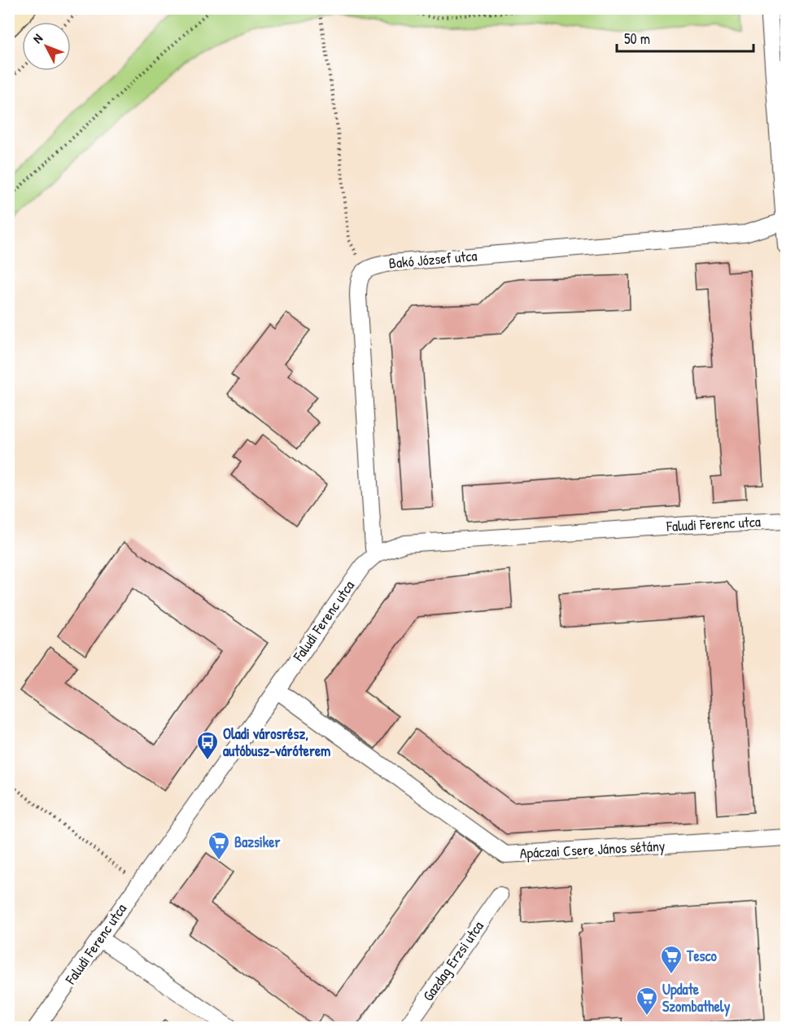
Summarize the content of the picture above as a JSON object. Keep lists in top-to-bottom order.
{
  "streets": {
    "street": [
      "Bakó József utca",
      "Faludi Ferenc utca",
      "Apáczai Csere János sétány",
      "Gazdag Erzsi utca"
    ]
  },
  "crossings": [
    ["Bakó József utca", "Faludi Ferenc utca"],
    ["Faludi Ferenc utca", "Apáczai Csere János sétány"]
  ],
  "places": {
    "bus stop": ["Oladi városrész, autóbusz-váróterem"],
    "supermarket": ["Bazsiker", "Tesco", "Update Szombathely"]
  },
  "scale_bar": "50 m",
  "north": "top left"
}
